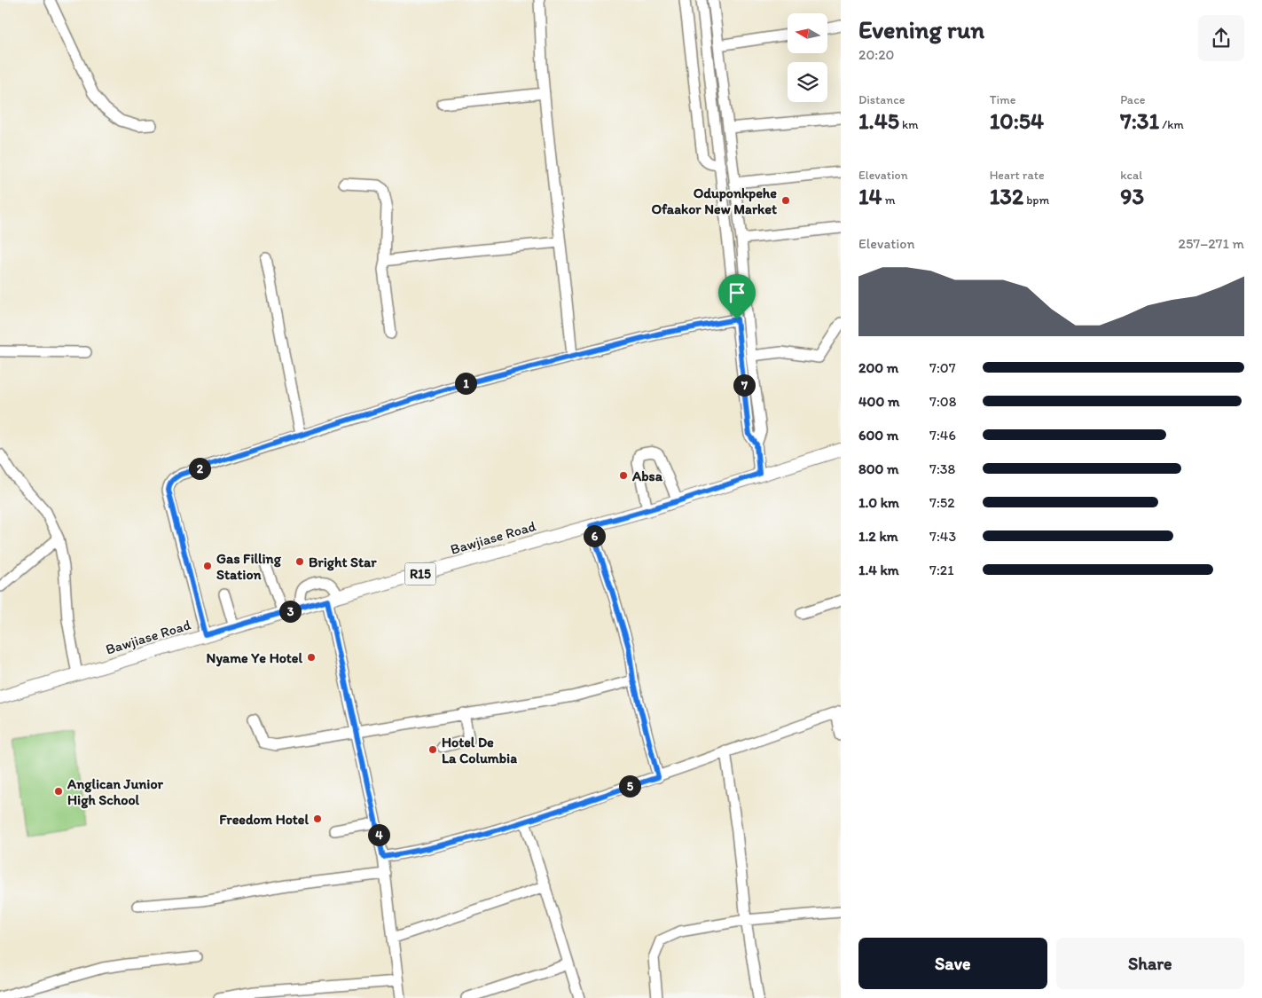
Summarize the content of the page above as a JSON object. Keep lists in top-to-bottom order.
{
  "streets": {
    "main road": ["Bawjiase Road", "R15"]
  },
  "places": [
    "Oduponkpehe Ofaakor New Market",
    "Absa",
    "Bright Star",
    "Gas Filling Station",
    "Nyame Ye Hotel",
    "Hotel De La Columbia",
    "Anglican Junior High School",
    "Freedom Hotel"
  ],
  "north": "left",
  "page": {
    "heading": ["Evening run", "20:20"],
    "stats": [
      ["Distance", "1.45 km"],
      ["Time", "10:54"],
      ["Pace", "7:31 /km"],
      ["Elevation", "14 m"],
      ["Heart rate", "132 bpm"],
      ["kcal", "93"]
    ],
    "chart": ["Elevation", "257–271 m"],
    "list": [
      {
        "name": "200 m",
        "note": "7:07"
      },
      {
        "name": "400 m",
        "note": "7:08"
      },
      {
        "name": "600 m",
        "note": "7:46"
      },
      {
        "name": "800 m",
        "note": "7:38"
      },
      {
        "name": "1.0 km",
        "note": "7:52"
      },
      {
        "name": "1.2 km",
        "note": "7:43"
      },
      {
        "name": "1.4 km",
        "note": "7:21"
      }
    ],
    "pins": [
      "1",
      "7",
      "2",
      "6",
      "3",
      "5",
      "4"
    ],
    "buttons": ["Save", "Share"]
  }
}
